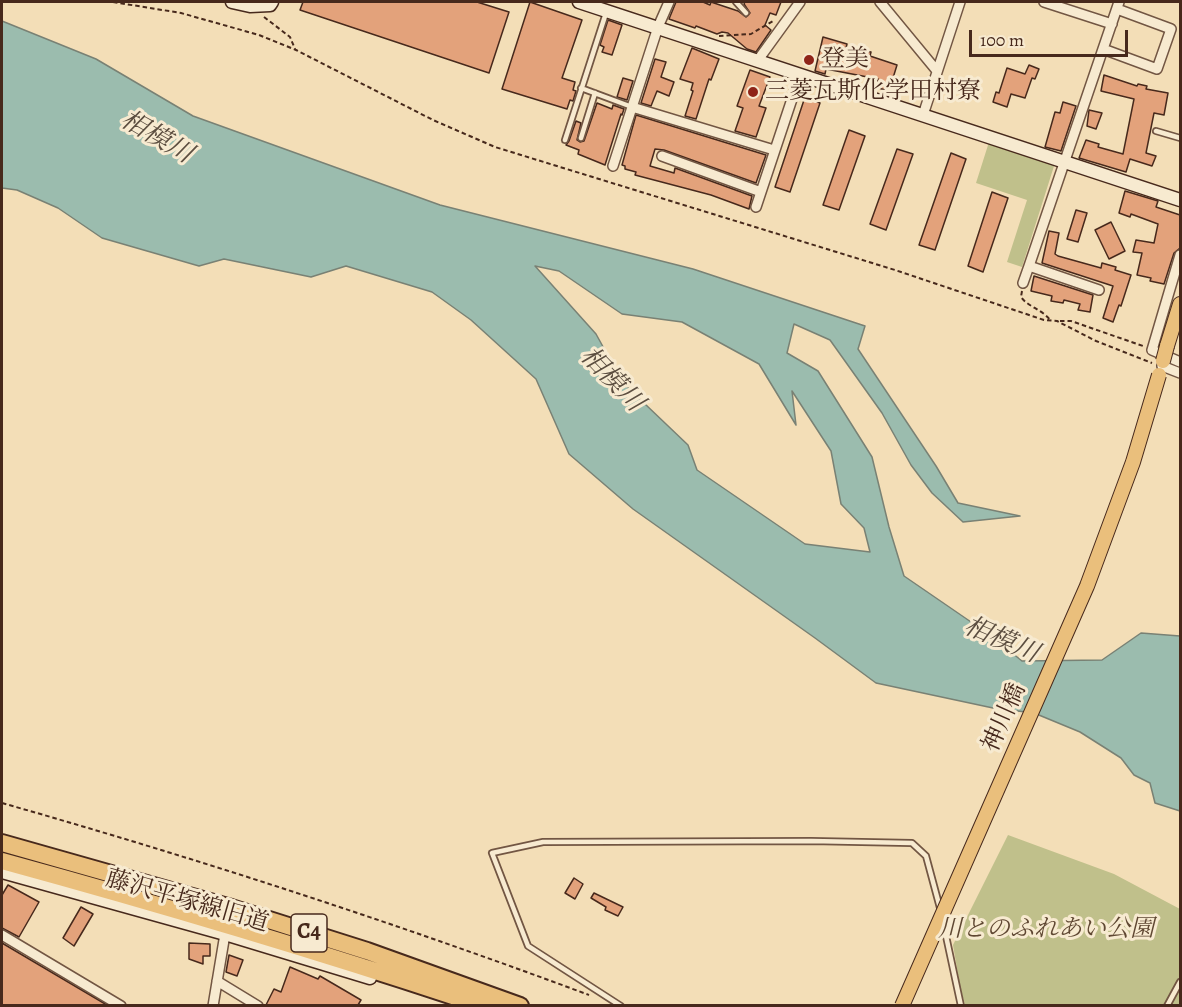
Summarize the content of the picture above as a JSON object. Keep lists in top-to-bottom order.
{
  "streets": {
    "highway": ["C4"],
    "main road": ["神川橋"],
    "street": ["藤沢平塚線旧道"]
  },
  "water": ["相模川"],
  "parks": ["川とのふれあい公園"],
  "places": ["登美", "三菱瓦斯化学田村寮"],
  "scale_bar": "100 m"
}
